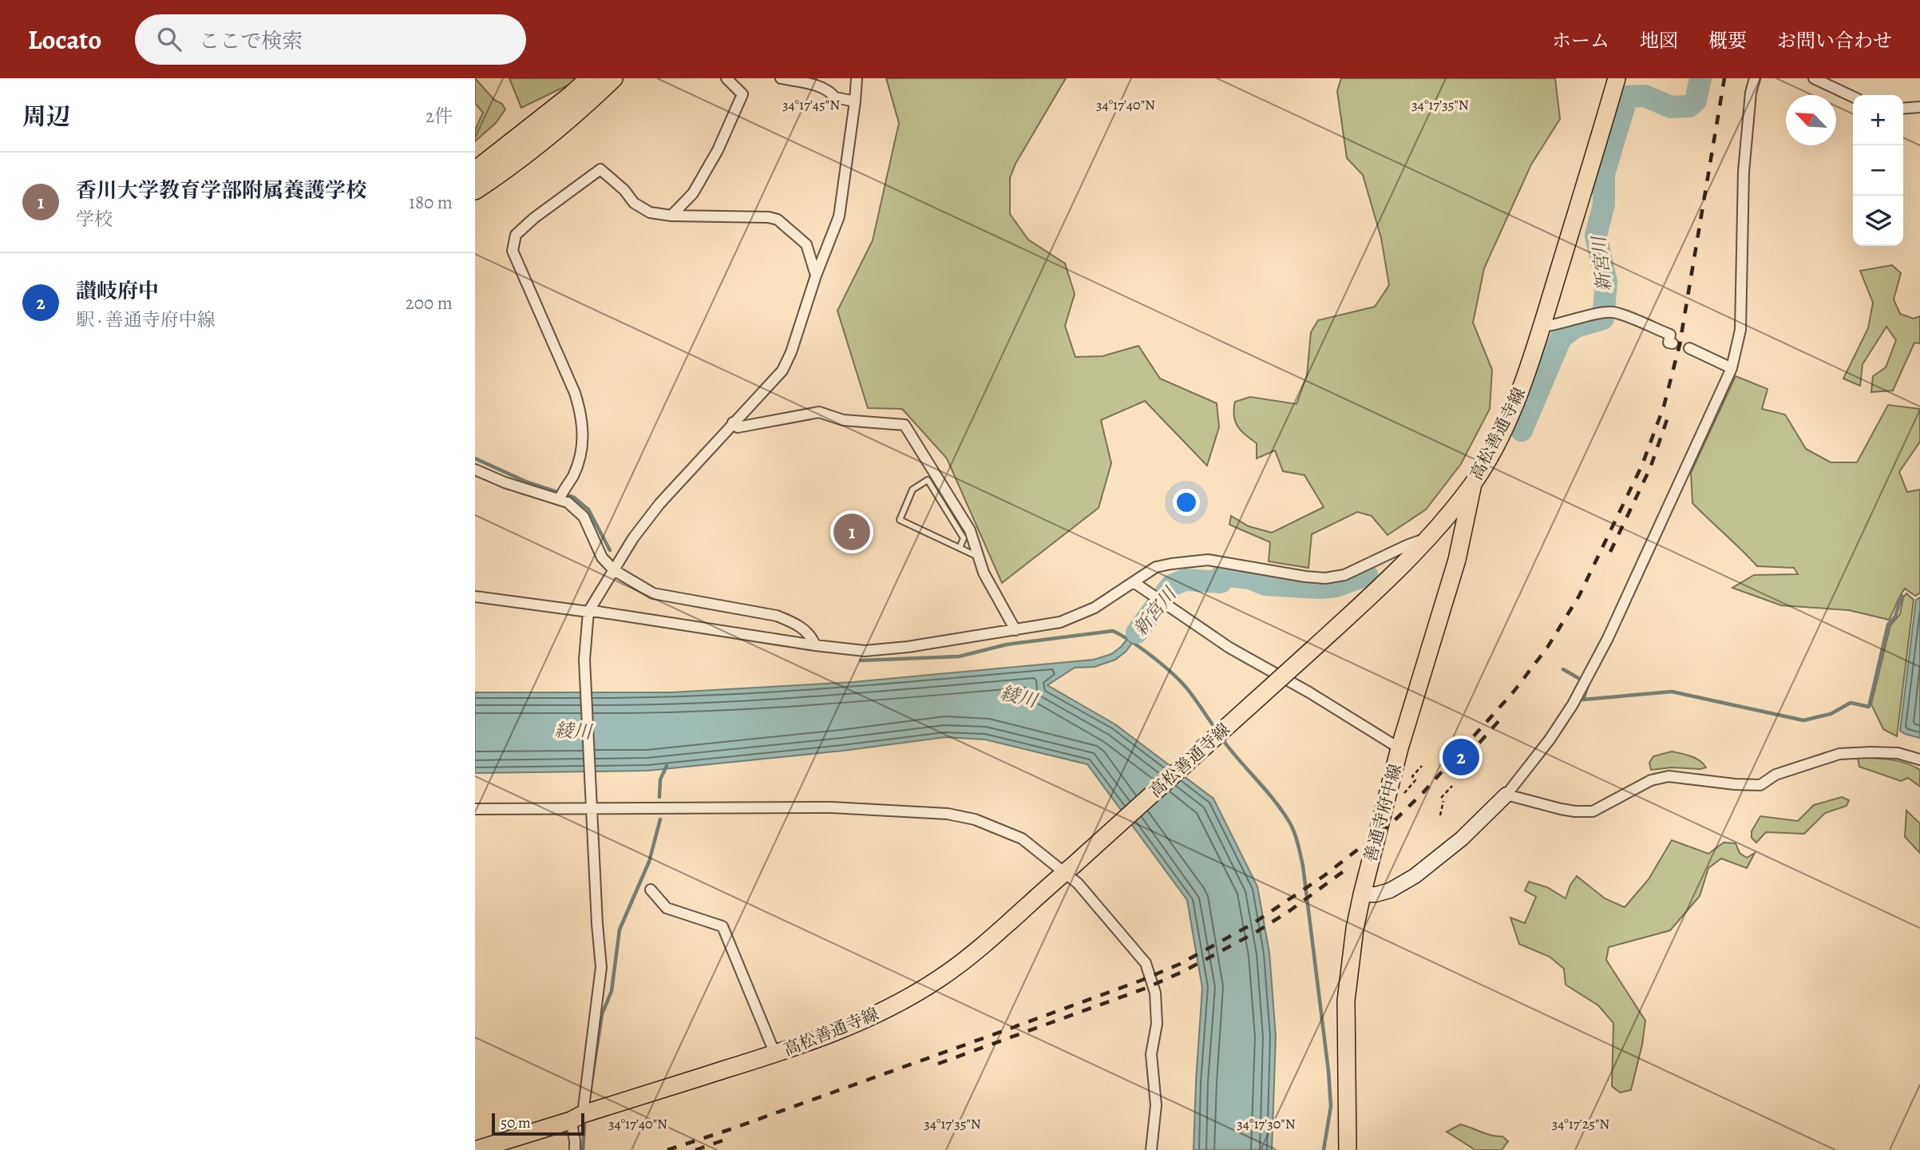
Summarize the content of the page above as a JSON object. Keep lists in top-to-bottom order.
{
  "streets": {
    "main road": ["高松善通寺線", "善通寺府中線"]
  },
  "crossings": [
    ["高松善通寺線", "善通寺府中線"]
  ],
  "water": ["新宮川", "綾川"],
  "scale_bar": "50 m",
  "north": "top left",
  "page": {
    "header": "Locato",
    "search": "ここで検索",
    "nav": [
      "ホーム",
      "地図",
      "概要",
      "お問い合わせ"
    ],
    "heading": ["周辺", "2件"],
    "map_buttons": ["+", "−"],
    "list": [
      {
        "mark": "1",
        "name": "香川大学教育学部附属養護学校",
        "note": "学校",
        "value": "180 m"
      },
      {
        "mark": "2",
        "name": "讃岐府中",
        "note": "駅 · 善通寺府中線",
        "value": "200 m"
      }
    ],
    "pins": ["1", "2"],
    "scale": "50 m"
  },
  "coordinates": [
    "34°17'45\"N",
    "34°17'40\"N",
    "34°17'35\"N",
    "34°17'30\"N",
    "34°17'25\"N"
  ]
}
